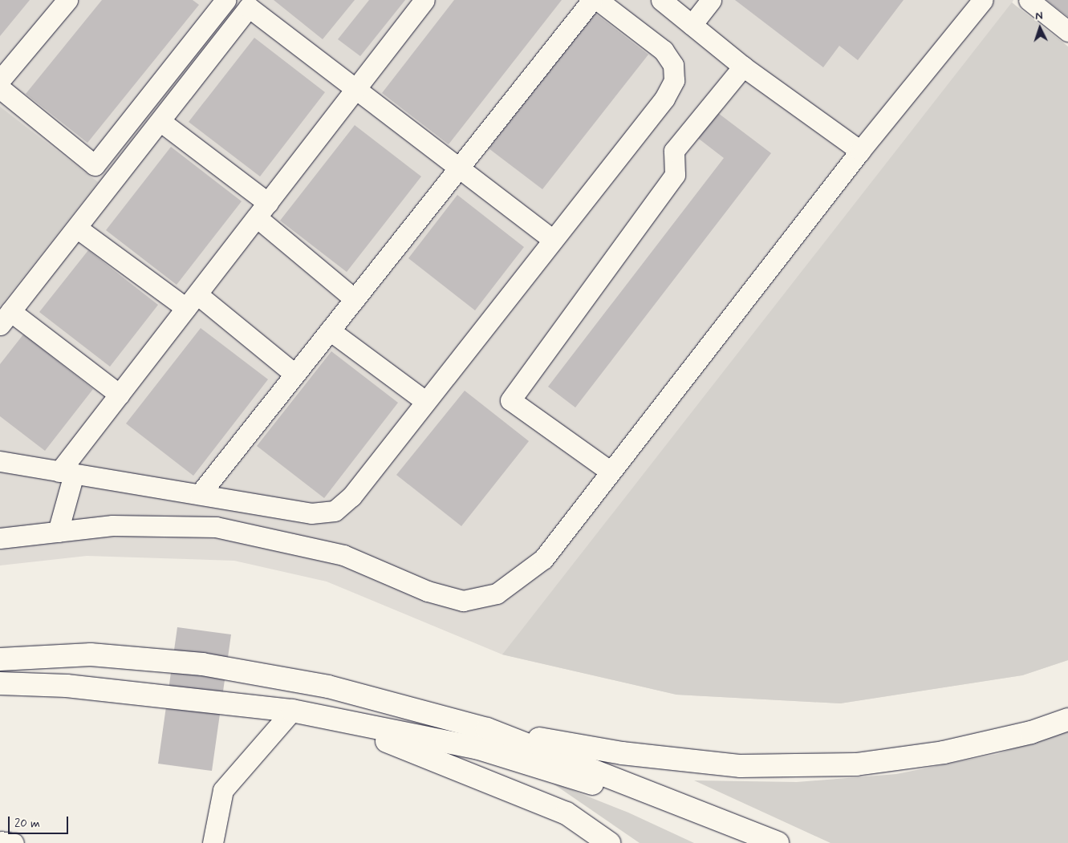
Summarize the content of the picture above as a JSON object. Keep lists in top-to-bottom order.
{
  "scale_bar": "20 m",
  "north": "top"
}
